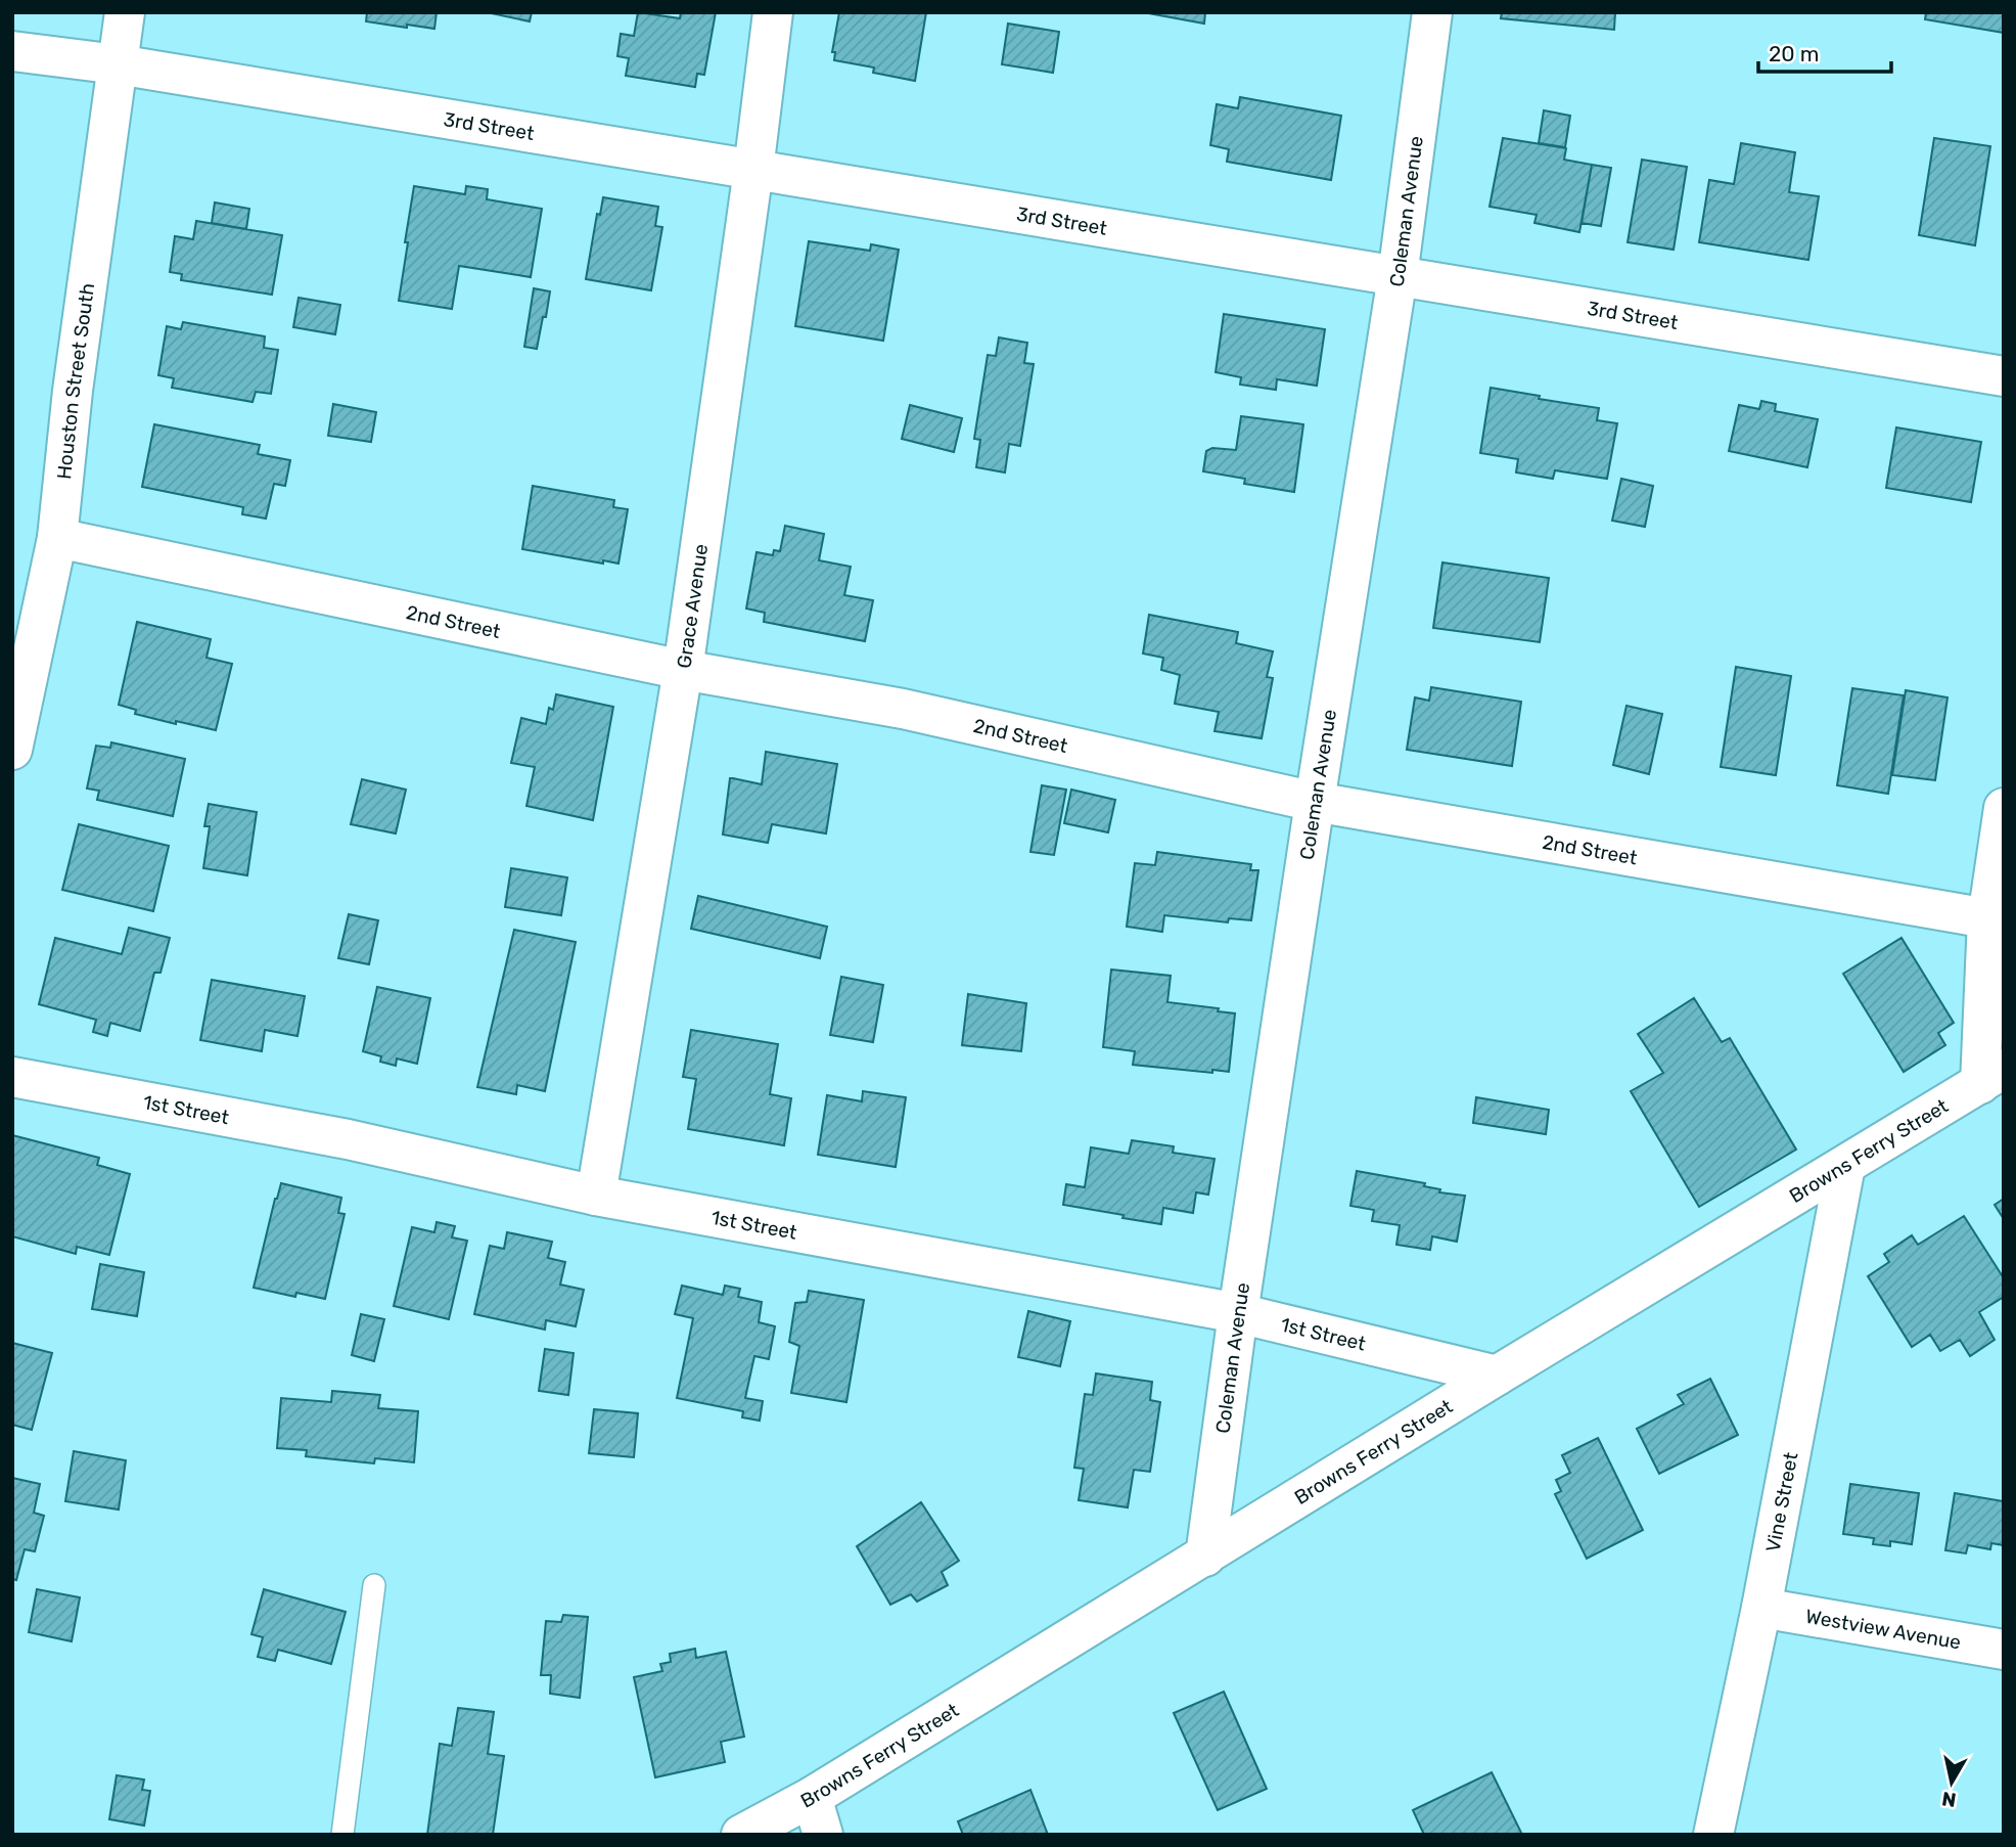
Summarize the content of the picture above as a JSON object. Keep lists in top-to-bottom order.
{
  "streets": {
    "street": [
      "3rd Street",
      "Coleman Avenue",
      "Houston Street South",
      "Grace Avenue",
      "2nd Street",
      "1st Street",
      "Browns Ferry Street",
      "Vine Street",
      "Westview Avenue"
    ]
  },
  "crossings": [
    ["3rd Street", "Coleman Avenue"],
    ["3rd Street", "Houston Street South"],
    ["3rd Street", "Grace Avenue"],
    ["Coleman Avenue", "2nd Street"],
    ["Coleman Avenue", "1st Street"],
    ["Coleman Avenue", "Browns Ferry Street"],
    ["Houston Street South", "2nd Street"],
    ["Grace Avenue", "2nd Street"],
    ["Grace Avenue", "1st Street"],
    ["1st Street", "Browns Ferry Street"],
    ["Browns Ferry Street", "Vine Street"],
    ["Vine Street", "Westview Avenue"]
  ],
  "scale_bar": "20 m",
  "north": "bottom"
}
